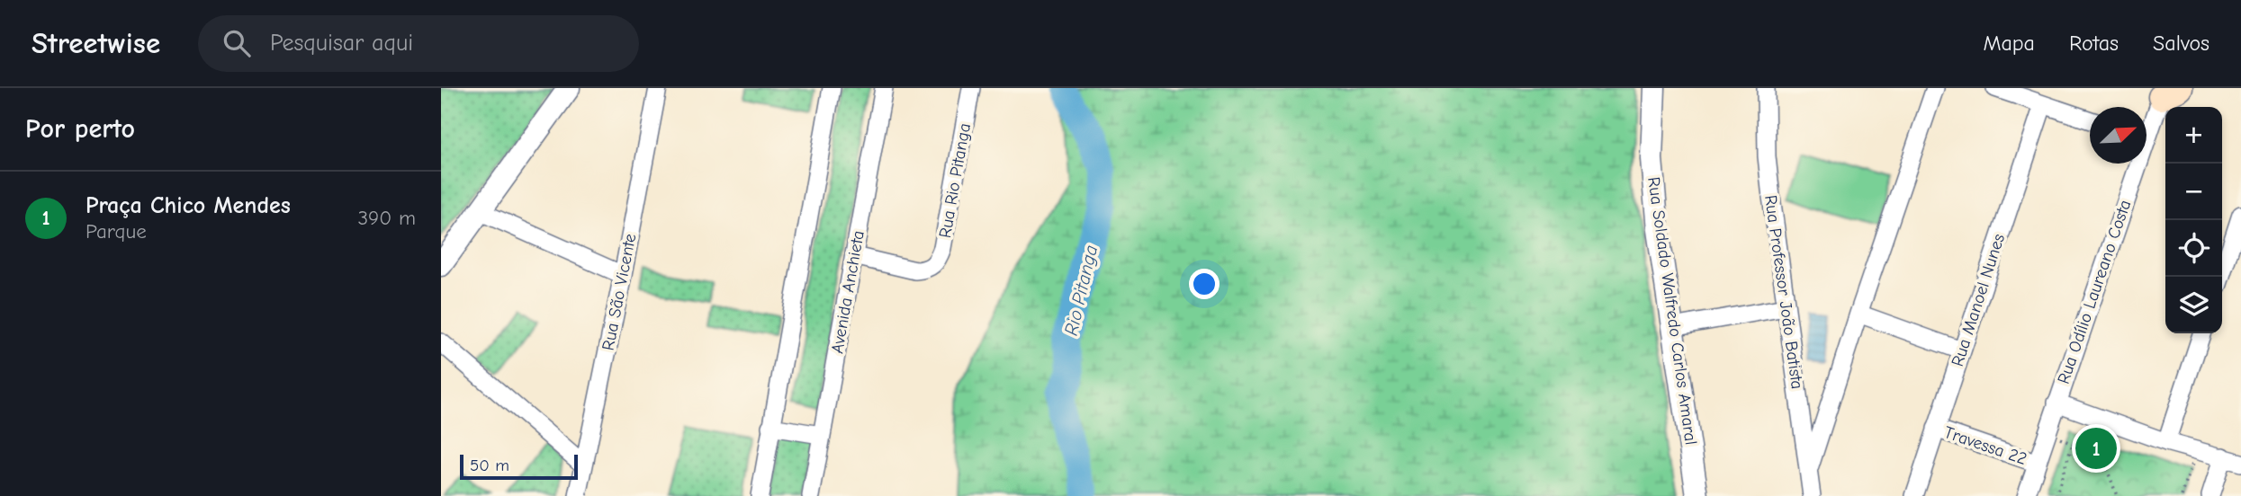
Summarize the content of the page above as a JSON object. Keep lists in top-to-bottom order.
{
  "streets": {
    "street": [
      "Rua Rio Pitanga",
      "Rua São Vicente",
      "Avenida Anchieta",
      "Rua Professor João Batista",
      "Rua Odílio Laureano Costa",
      "Rua Manoel Nunes",
      "Rua Soldado Walfredo Carlos Amaral",
      "Travessa 22"
    ]
  },
  "crossings": [
    ["Rua Rio Pitanga", "Avenida Anchieta"],
    ["Rua Odílio Laureano Costa", "Travessa 22"],
    ["Rua Manoel Nunes", "Travessa 22"]
  ],
  "water": ["Rio Pitanga"],
  "scale_bar": "50 m",
  "north": "top right",
  "page": {
    "header": "Streetwise",
    "search": "Pesquisar aqui",
    "nav": ["Mapa", "Rotas", "Salvos"],
    "heading": "Por perto",
    "map_buttons": ["+", "−"],
    "list": [
      {
        "mark": "1",
        "name": "Praça Chico Mendes",
        "note": "Parque",
        "value": "390 m"
      }
    ],
    "pins": "1",
    "scale": "50 m"
  }
}
